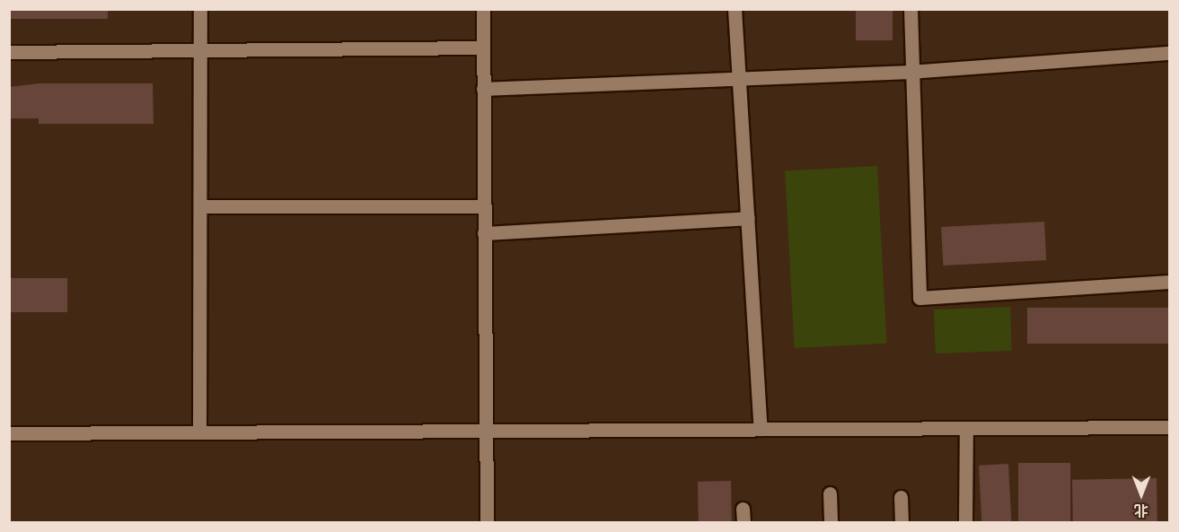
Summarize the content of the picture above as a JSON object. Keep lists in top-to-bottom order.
{
  "north": "bottom"
}
